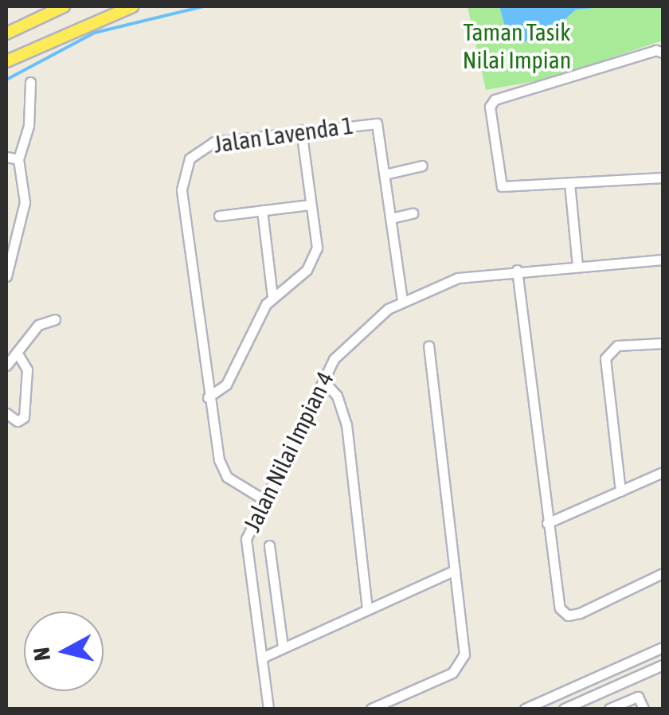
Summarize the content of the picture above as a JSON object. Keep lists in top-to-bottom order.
{
  "streets": {
    "street": ["Jalan Lavenda 1", "Jalan Nilai Impian 4"]
  },
  "crossings": [
    ["Jalan Lavenda 1", "Jalan Nilai Impian 4"]
  ],
  "parks": ["Taman Tasik Nilai Impian"],
  "north": "left"
}
